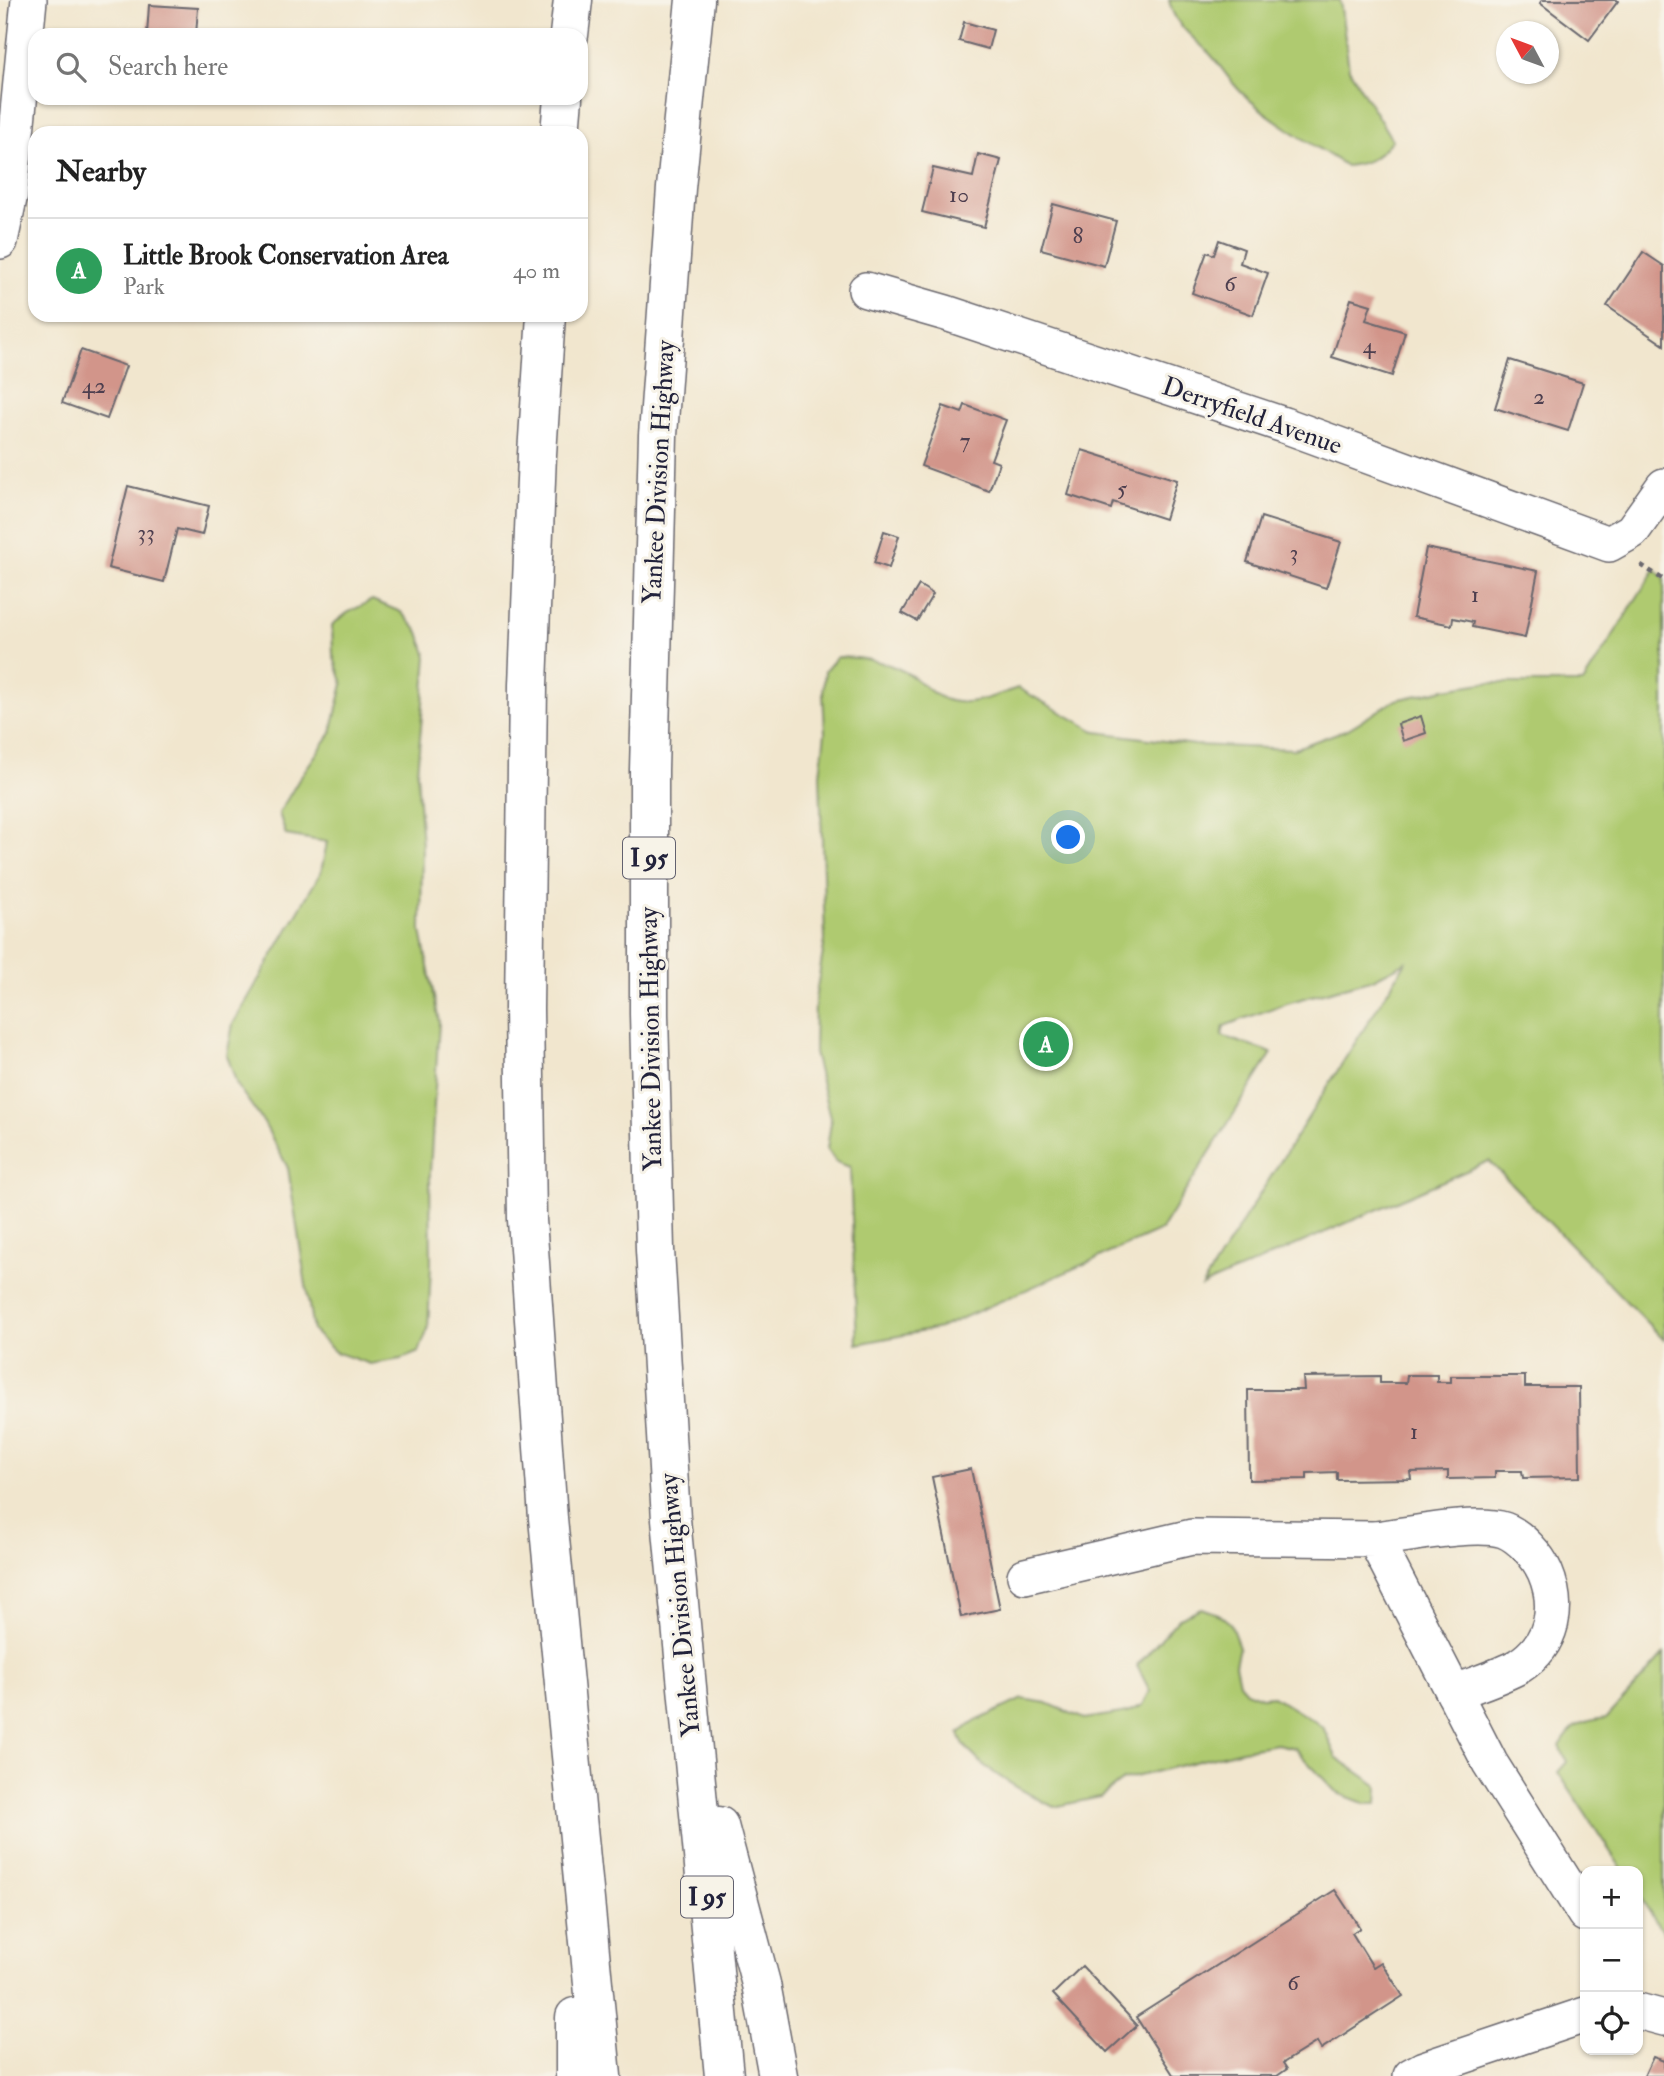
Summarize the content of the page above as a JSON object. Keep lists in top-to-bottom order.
{
  "streets": {
    "highway": ["Yankee Division Highway", "I 95"],
    "street": ["Derryfield Avenue"]
  },
  "house_numbers": [
    "10",
    "8",
    "6",
    "4",
    "42",
    "2",
    "7",
    "5",
    "33",
    "3",
    "1",
    "1",
    "6"
  ],
  "north": "top left",
  "page": {
    "search": "Search here",
    "heading": "Nearby",
    "list": [
      {
        "mark": "A",
        "name": "Little Brook Conservation Area",
        "note": "Park",
        "value": "40 m"
      }
    ],
    "pins": "A",
    "map_buttons": ["+", "−"]
  }
}
